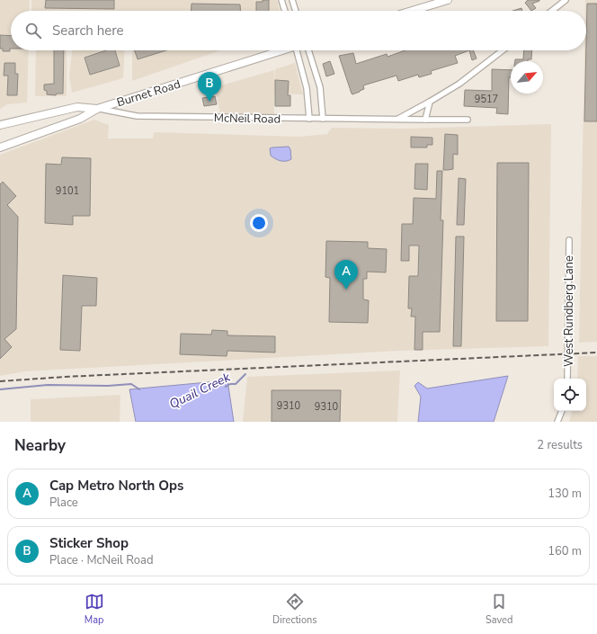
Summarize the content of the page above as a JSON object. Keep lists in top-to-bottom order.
{
  "streets": {
    "main road": ["Burnet Road"],
    "street": ["McNeil Road", "West Rundberg Lane"]
  },
  "crossings": [
    ["Burnet Road", "McNeil Road"]
  ],
  "water": ["Quail Creek"],
  "house_numbers": [
    "9517",
    "9101",
    "9310",
    "9310"
  ],
  "north": "top right",
  "page": {
    "search": "Search here",
    "pins": ["B", "A"],
    "heading": ["Nearby", "2 results"],
    "list": [
      {
        "mark": "A",
        "name": "Cap Metro North Ops",
        "note": "Place",
        "value": "130 m"
      },
      {
        "mark": "B",
        "name": "Sticker Shop",
        "note": "Place · McNeil Road",
        "value": "160 m"
      }
    ],
    "nav": ["Map", "Directions", "Saved"]
  }
}
